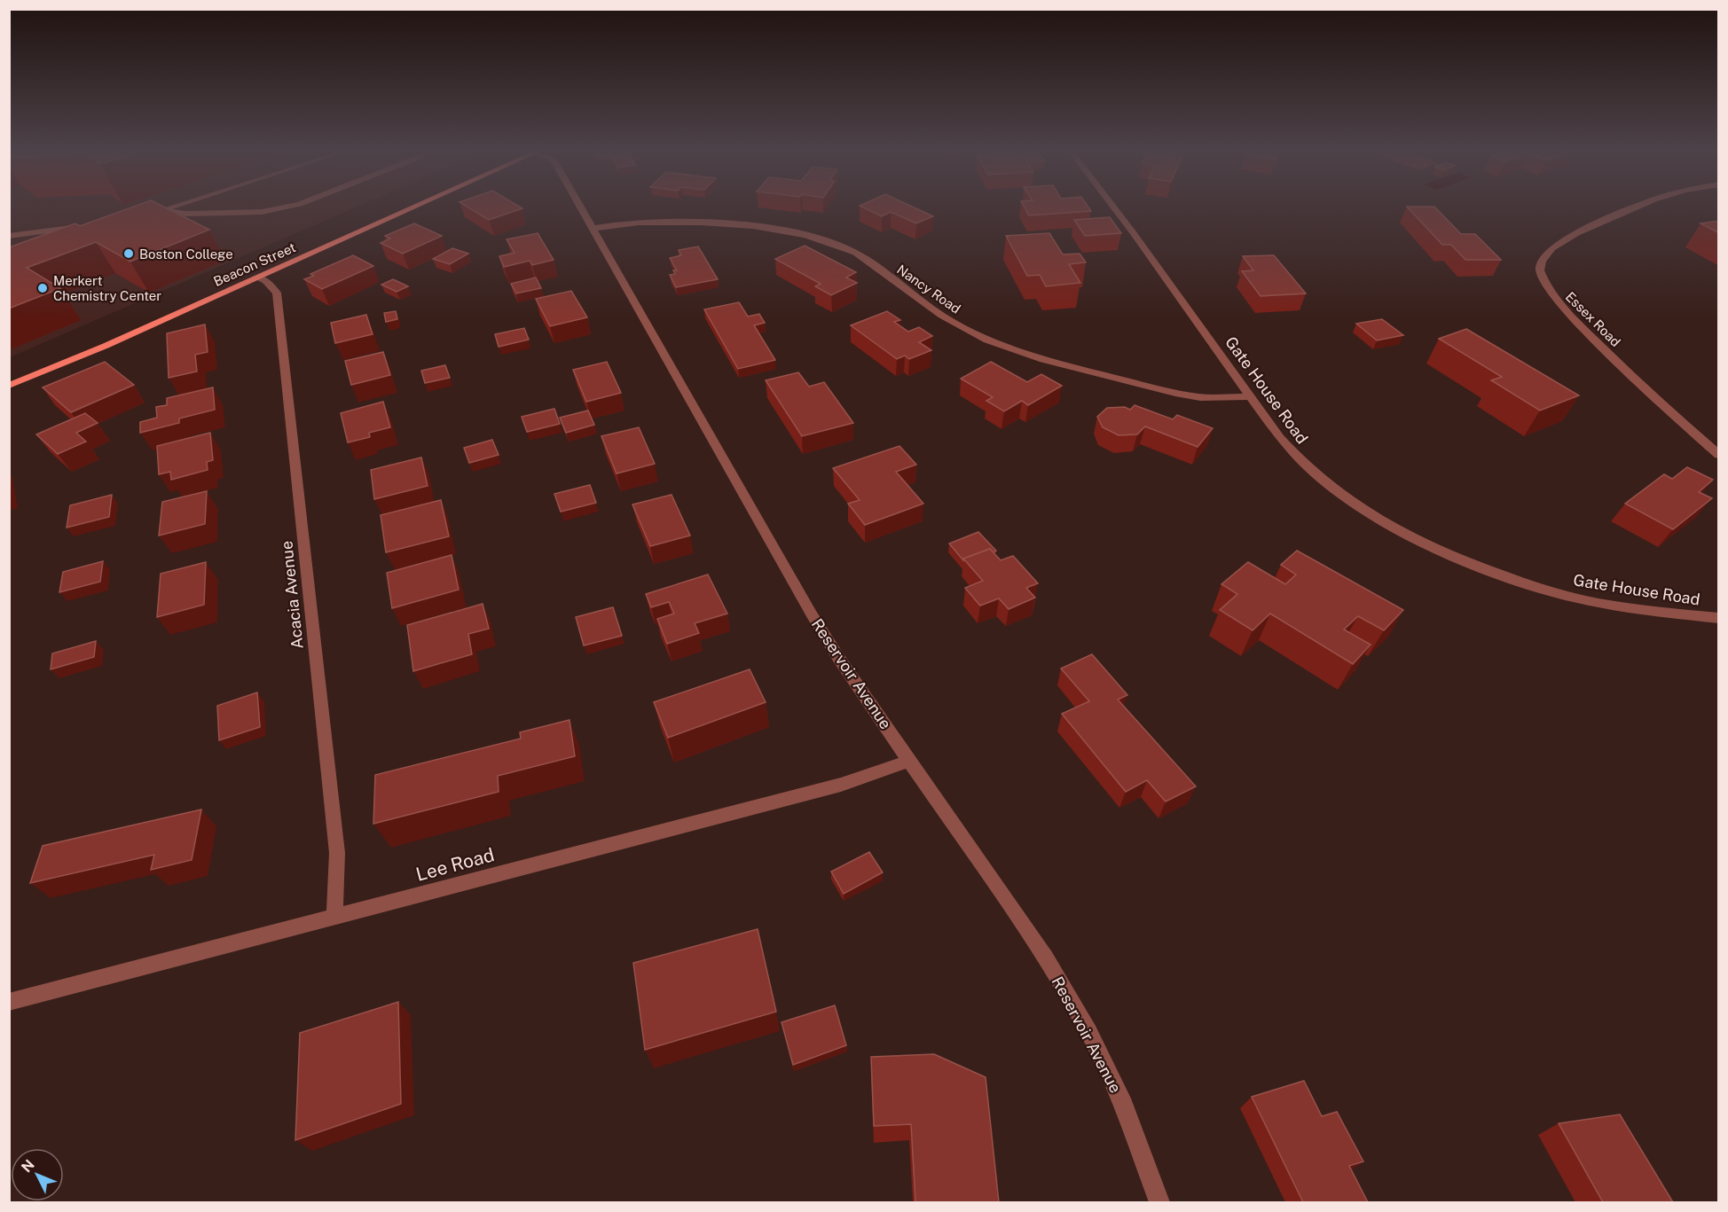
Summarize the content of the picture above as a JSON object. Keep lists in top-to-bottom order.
{
  "streets": {
    "main road": ["Beacon Street"],
    "street": [
      "Nancy Road",
      "Essex Road",
      "Gate House Road",
      "Acacia Avenue",
      "Reservoir Avenue",
      "Lee Road"
    ]
  },
  "crossings": [
    ["Beacon Street", "Acacia Avenue"],
    ["Nancy Road", "Gate House Road"],
    ["Nancy Road", "Reservoir Avenue"],
    ["Acacia Avenue", "Lee Road"],
    ["Reservoir Avenue", "Lee Road"]
  ],
  "places": ["Boston College", "Merkert Chemistry Center"],
  "north": "top left"
}
